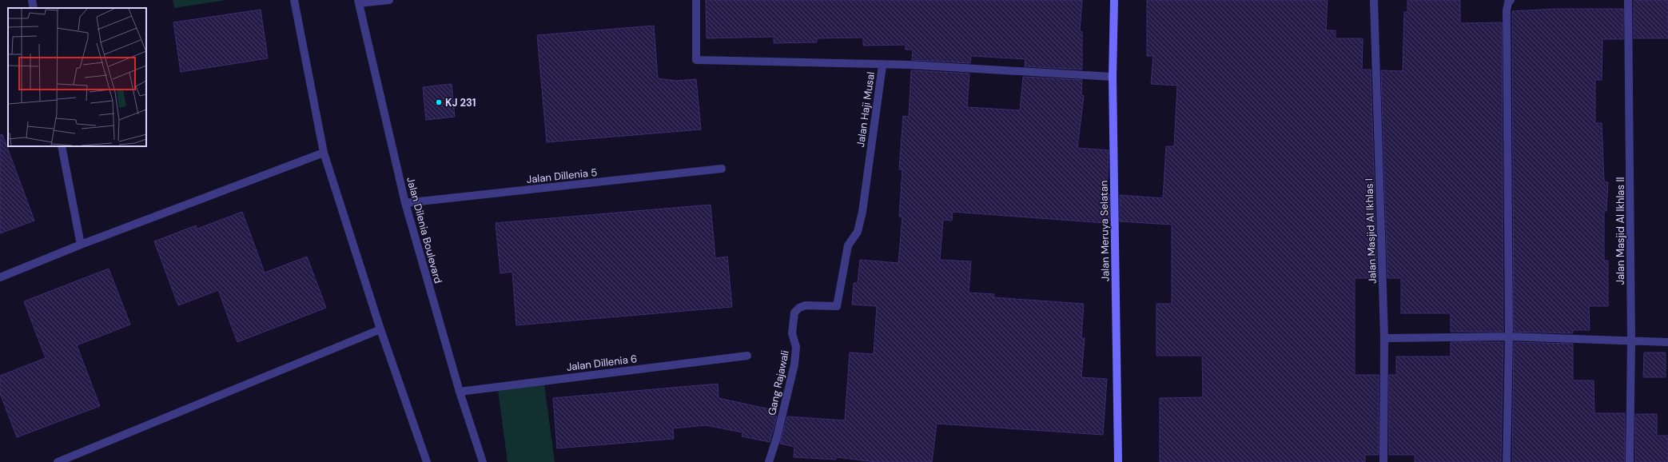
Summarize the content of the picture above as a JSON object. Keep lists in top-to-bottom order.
{
  "streets": {
    "main road": ["Jalan Meruya Selatan"],
    "street": [
      "Jalan Haji Musal",
      "Jalan Dillenia 5",
      "Jalan Dilenia Boulevard",
      "Jalan Masjid Al Ikhlas I",
      "Jalan Masjid Al Ikhlas II",
      "Jalan Dillenia 6",
      "Gang Rajawali"
    ]
  },
  "crossings": [
    ["Jalan Haji Musal", "Jalan Meruya Selatan"],
    ["Jalan Haji Musal", "Gang Rajawali"],
    ["Jalan Dillenia 5", "Jalan Dilenia Boulevard"],
    ["Jalan Dilenia Boulevard", "Jalan Dillenia 6"]
  ],
  "places": ["KJ 231"]
}
